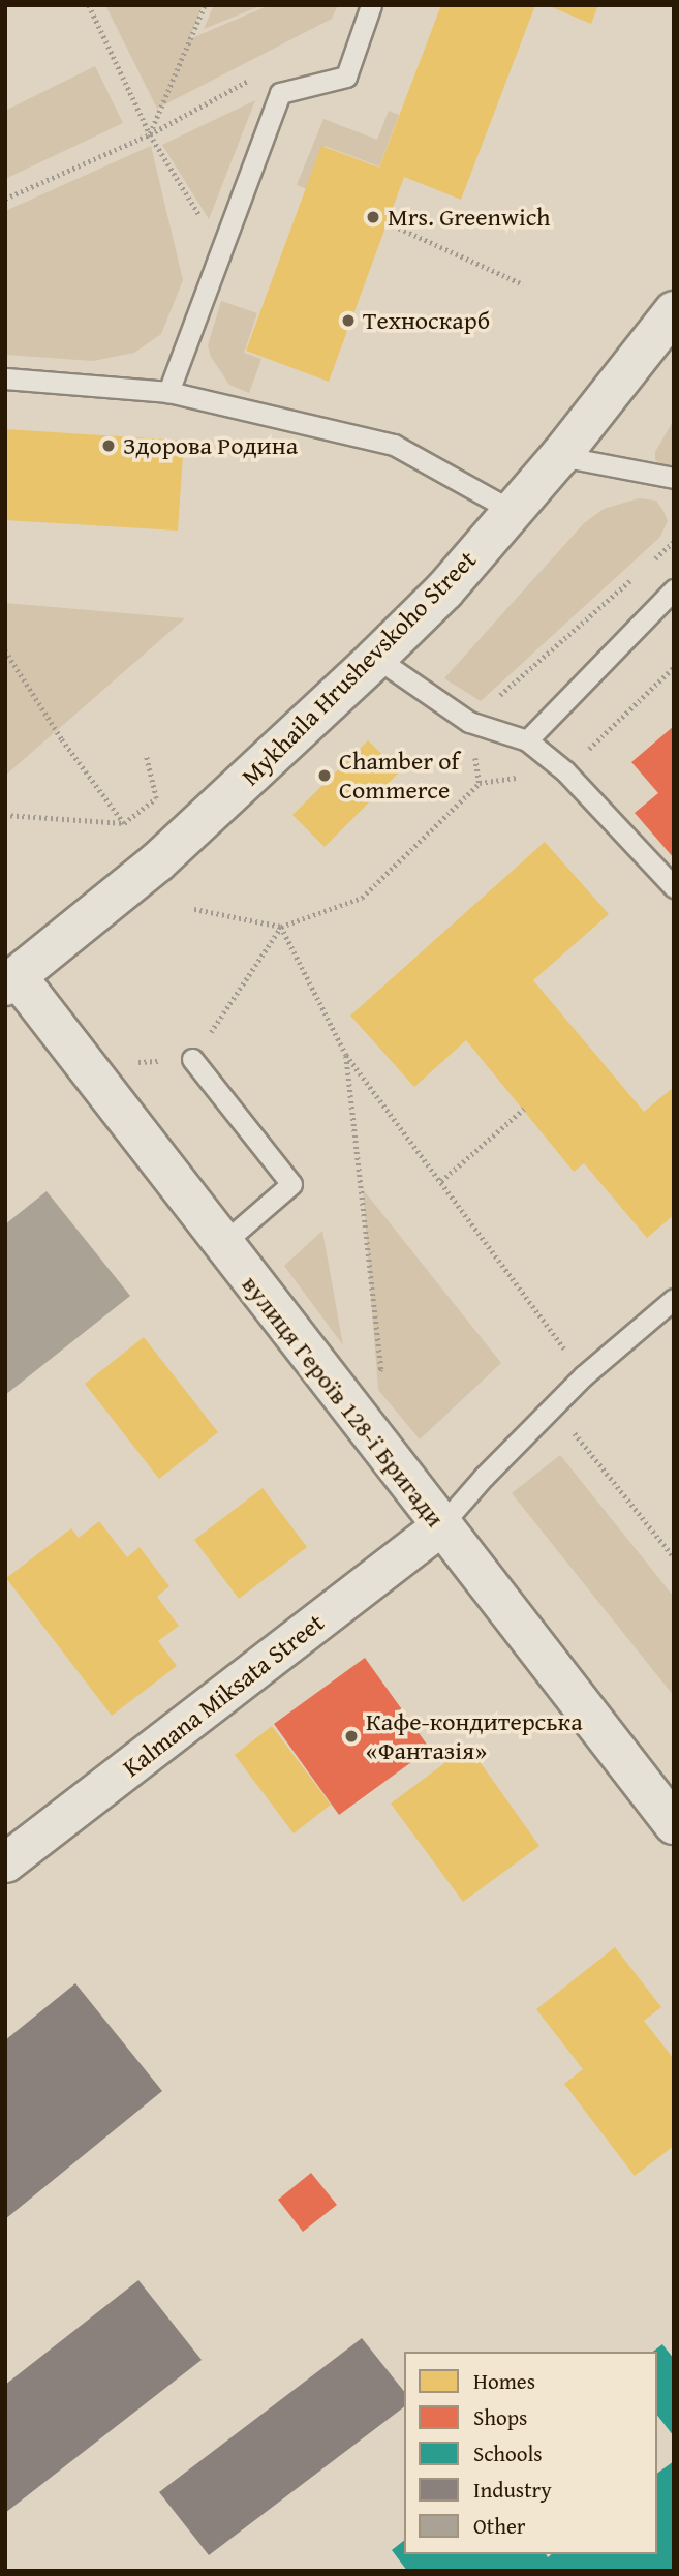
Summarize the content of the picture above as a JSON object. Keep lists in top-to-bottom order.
{
  "streets": {
    "street": ["Mykhaila Hrushevskoho Street", "вулиця Героїв 128-ї Бригади", "Kalmana Miksata Street"]
  },
  "crossings": [
    ["Mykhaila Hrushevskoho Street", "вулиця Героїв 128-ї Бригади"],
    ["вулиця Героїв 128-ї Бригади", "Kalmana Miksata Street"]
  ],
  "places": [
    "Mrs. Greenwich",
    "Техноскарб",
    "Здорова Родина",
    "Chamber of Commerce",
    "Кафе-кондитерська «Фантазія»"
  ],
  "legend": [
    "Homes",
    "Shops",
    "Schools",
    "Industry",
    "Other"
  ]
}
